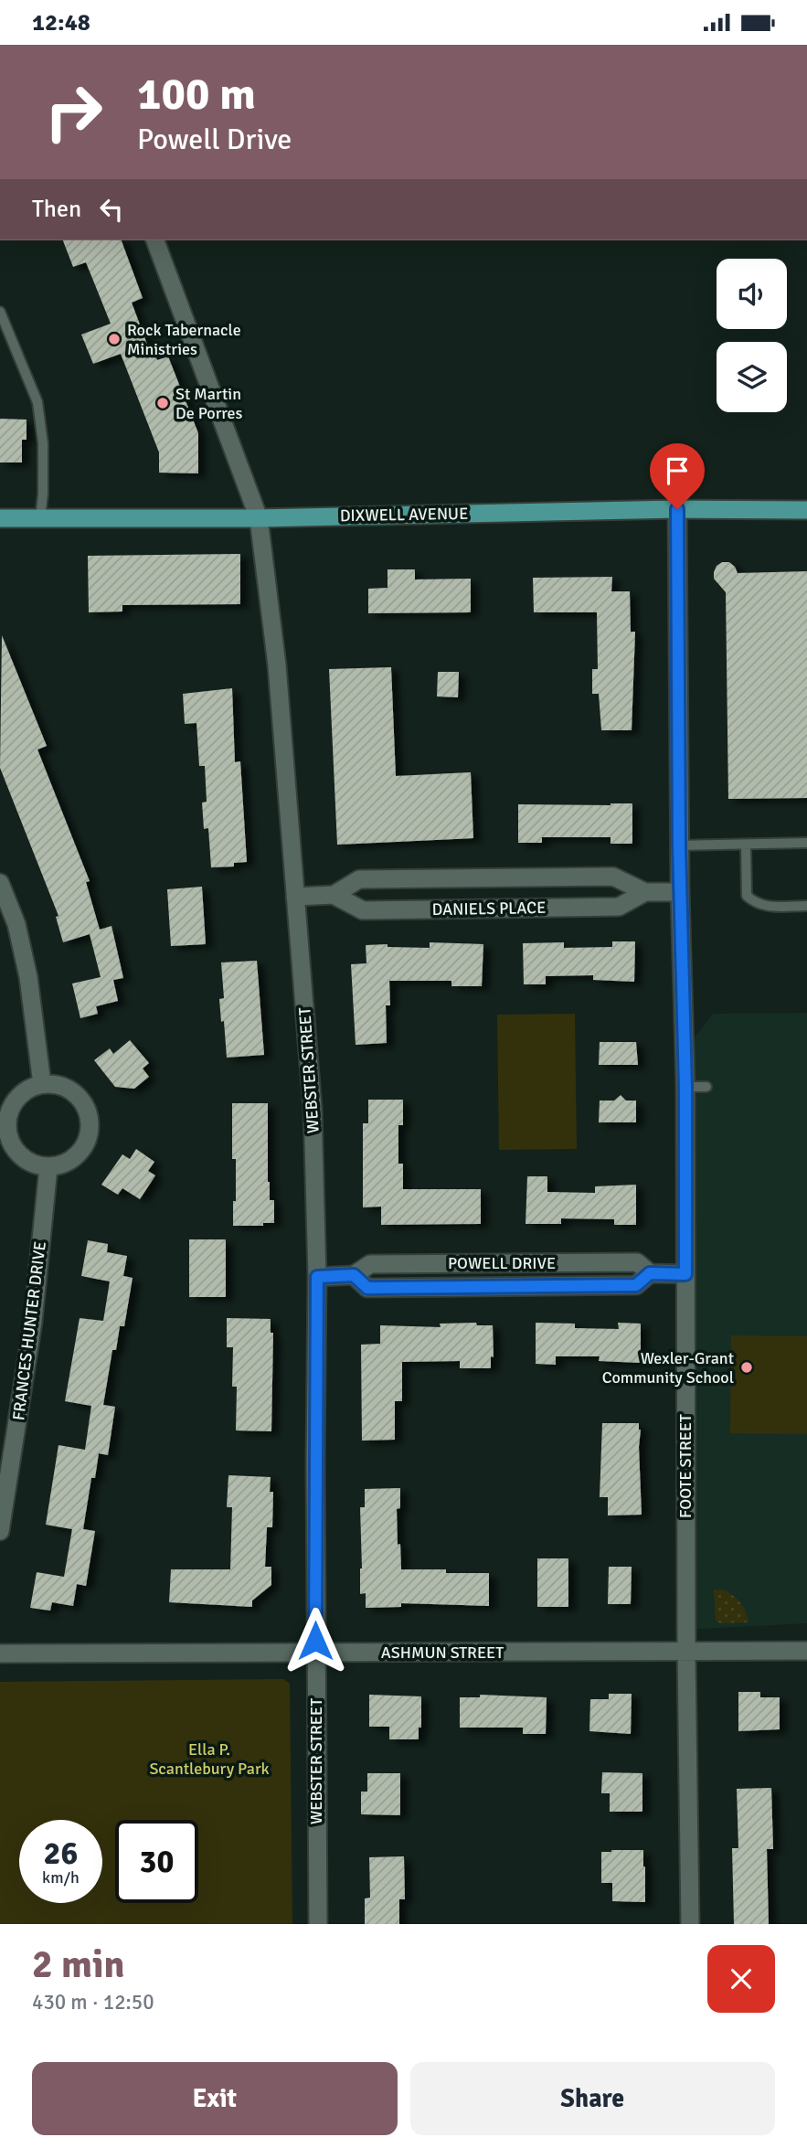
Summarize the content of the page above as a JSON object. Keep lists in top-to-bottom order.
{
  "streets": {
    "main road": ["DIXWELL AVENUE"],
    "street": [
      "DANIELS PLACE",
      "WEBSTER STREET",
      "POWELL DRIVE",
      "FRANCES HUNTER DRIVE",
      "FOOTE STREET",
      "ASHMUN STREET"
    ]
  },
  "crossings": [
    ["DIXWELL AVENUE", "WEBSTER STREET"],
    ["DIXWELL AVENUE", "FOOTE STREET"],
    ["DANIELS PLACE", "WEBSTER STREET"],
    ["DANIELS PLACE", "FOOTE STREET"],
    ["WEBSTER STREET", "POWELL DRIVE"],
    ["WEBSTER STREET", "ASHMUN STREET"],
    ["POWELL DRIVE", "FOOTE STREET"],
    ["FOOTE STREET", "ASHMUN STREET"]
  ],
  "parks": ["Ella P. Scantlebury Park"],
  "places": ["Rock Tabernacle Ministries", "St Martin De Porres", "Wexler-Grant Community School"],
  "page": {
    "status": "12:48",
    "turn": ["100 m", "Powell Drive"],
    "then": "Then",
    "speed": "26 km/h",
    "limit": "30",
    "heading": ["2 min", "430 m · 12:50"],
    "buttons": ["Exit", "Share"]
  }
}
